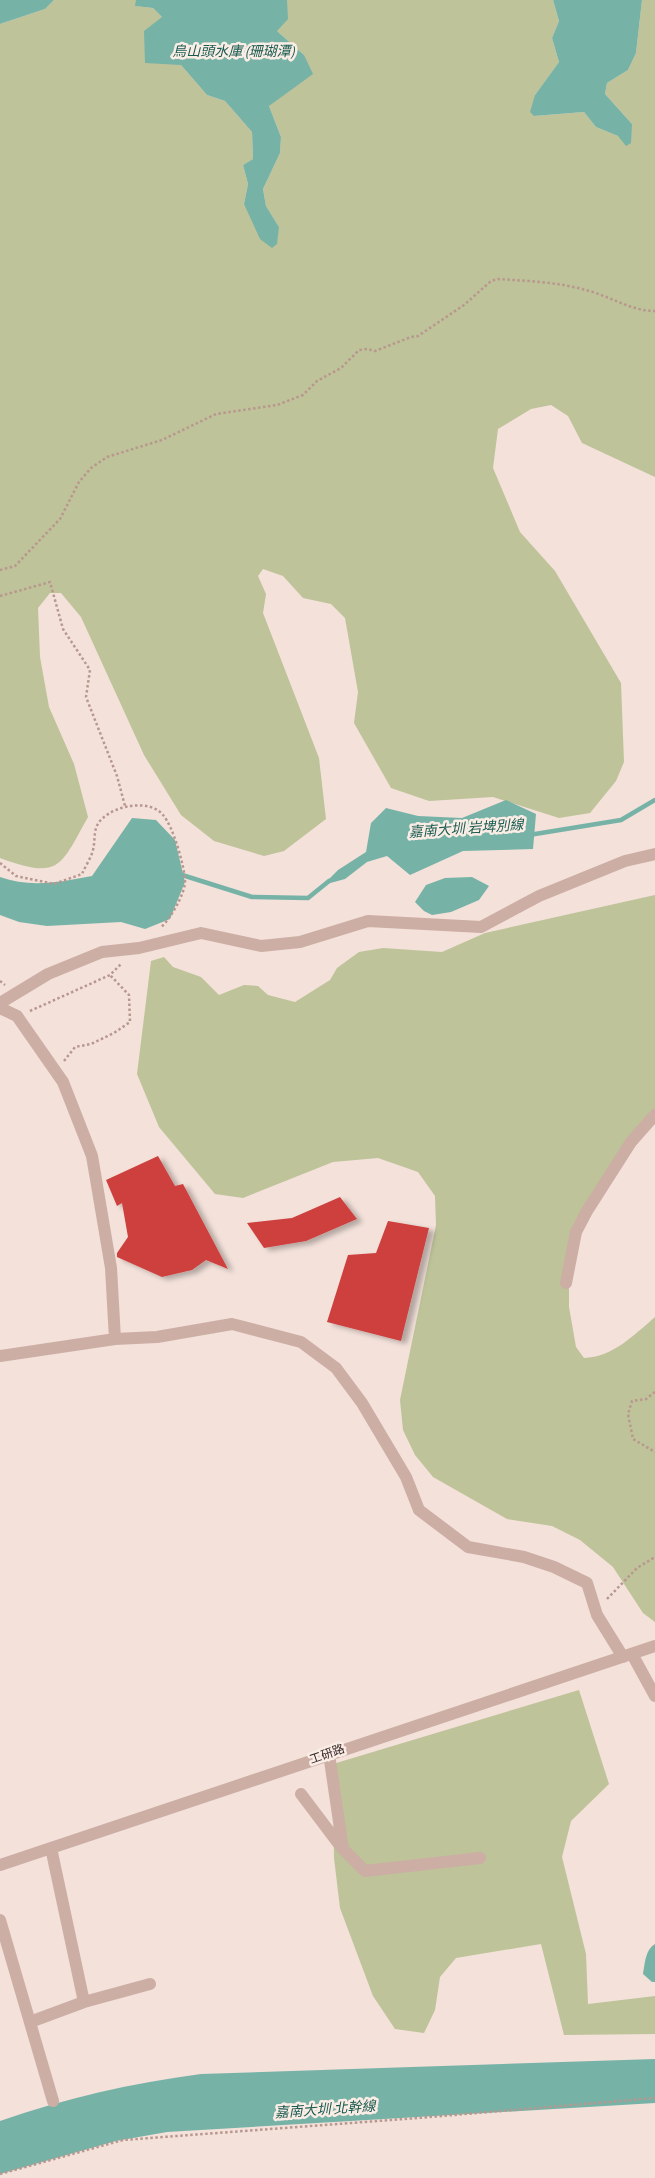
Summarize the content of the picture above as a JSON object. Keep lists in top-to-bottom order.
{
  "streets": {
    "street": ["工研路"]
  },
  "water": ["烏山頭水庫 (珊瑚潭)", "嘉南大圳 岩埤別線", "嘉南大圳 北幹線"]
}
